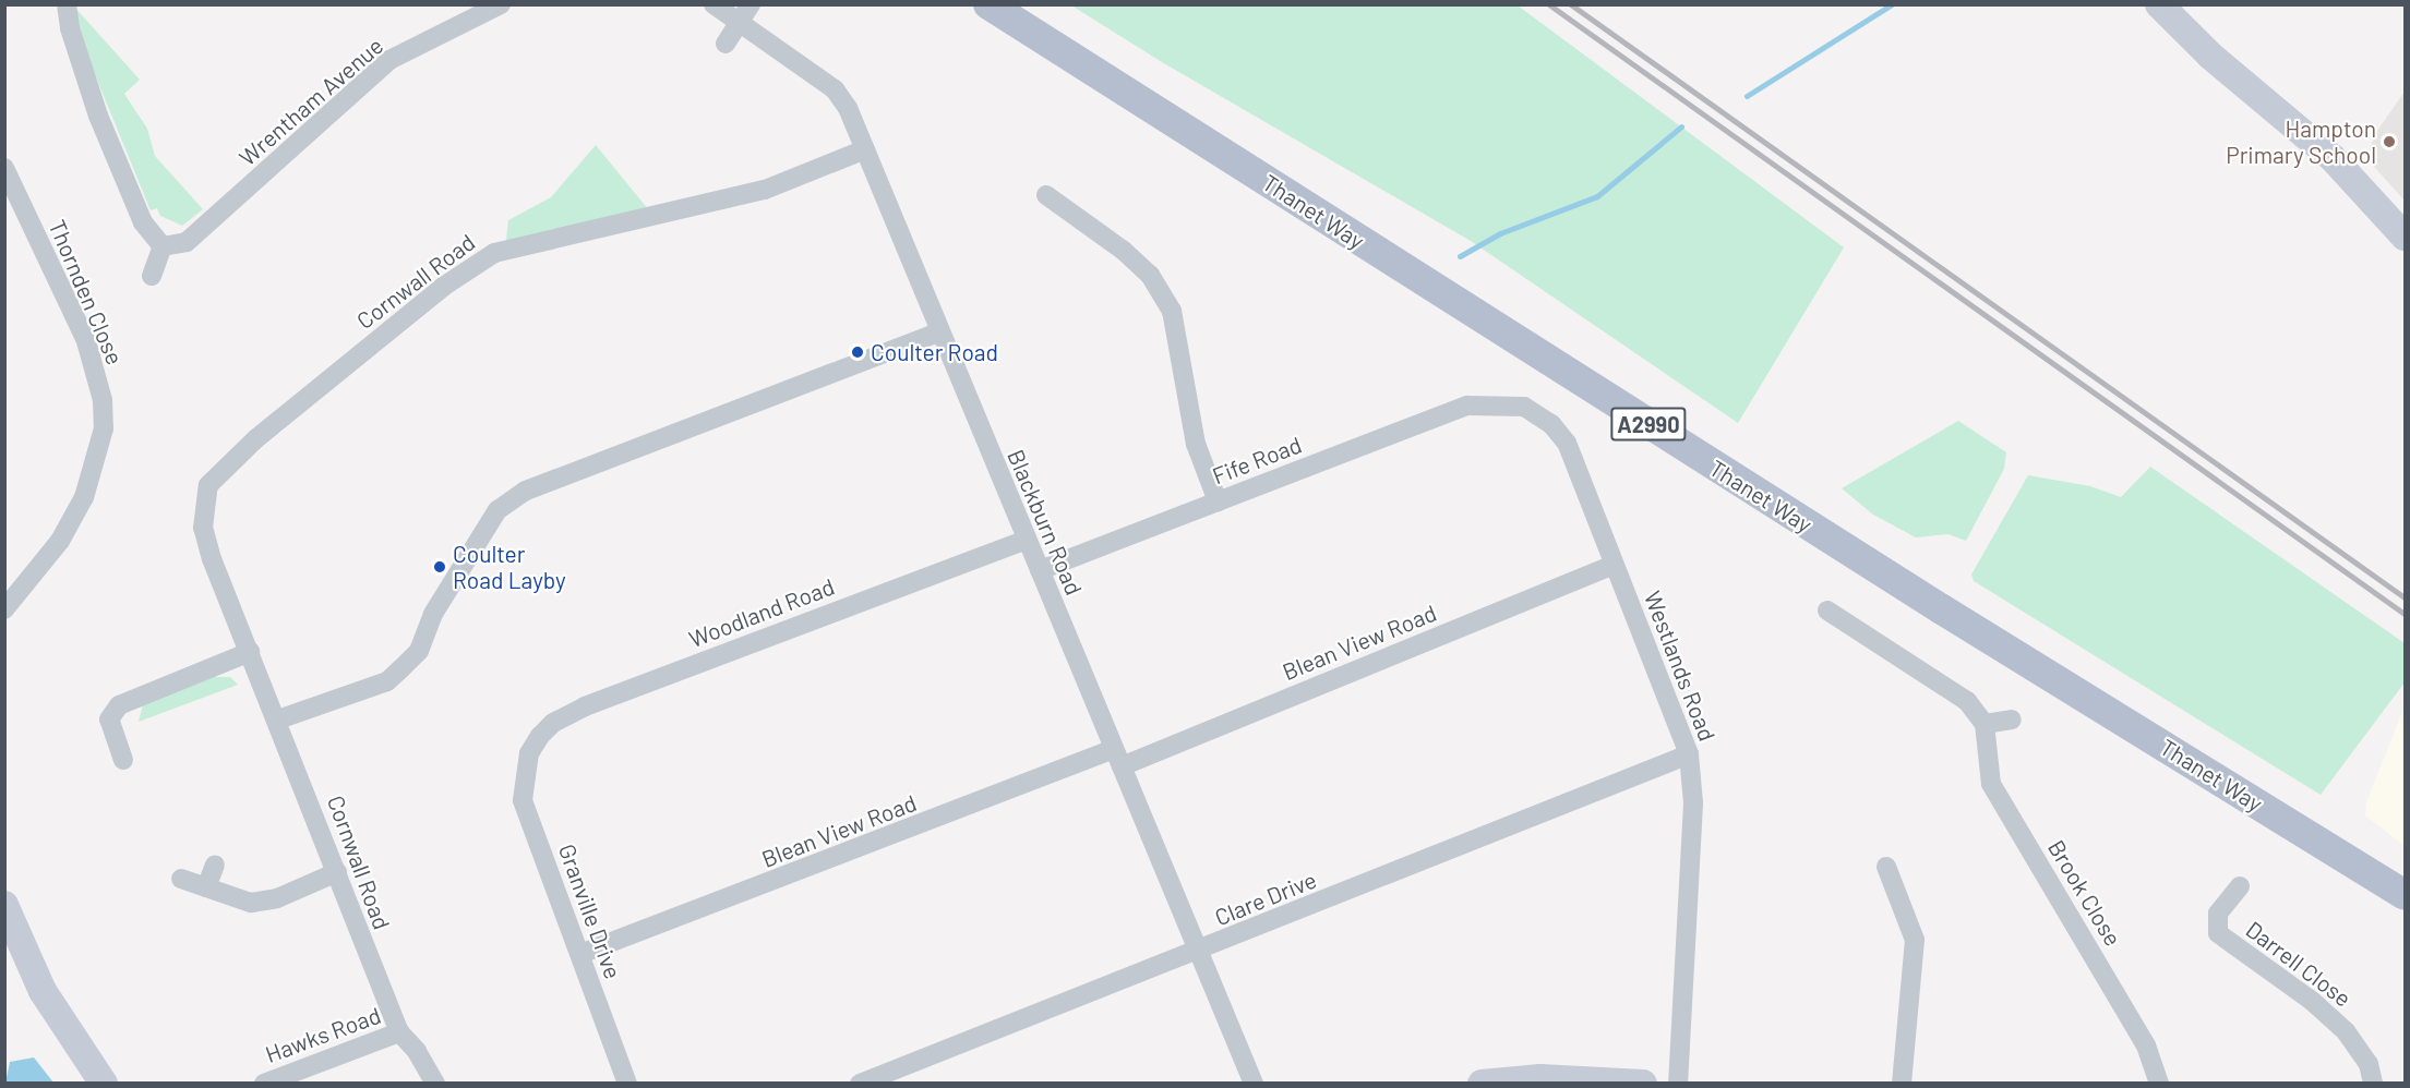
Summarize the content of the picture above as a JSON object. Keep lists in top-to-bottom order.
{
  "streets": {
    "main road": ["Thanet Way", "A2990"],
    "street": [
      "Wrentham Avenue",
      "Cornwall Road",
      "Thornden Close",
      "Fife Road",
      "Blackburn Road",
      "Woodland Road",
      "Blean View Road",
      "Westlands Road",
      "Brook Close",
      "Clare Drive",
      "Granville Drive",
      "Darrell Close",
      "Hawks Road"
    ]
  },
  "crossings": [
    ["Cornwall Road", "Blackburn Road"],
    ["Cornwall Road", "Hawks Road"],
    ["Fife Road", "Blackburn Road"],
    ["Fife Road", "Westlands Road"],
    ["Blackburn Road", "Woodland Road"],
    ["Blackburn Road", "Blean View Road"],
    ["Blackburn Road", "Clare Drive"],
    ["Woodland Road", "Granville Drive"],
    ["Blean View Road", "Westlands Road"],
    ["Blean View Road", "Granville Drive"],
    ["Westlands Road", "Clare Drive"]
  ],
  "places": ["Hampton Primary School", "Coulter Road", "Coulter Road Layby"]
}
